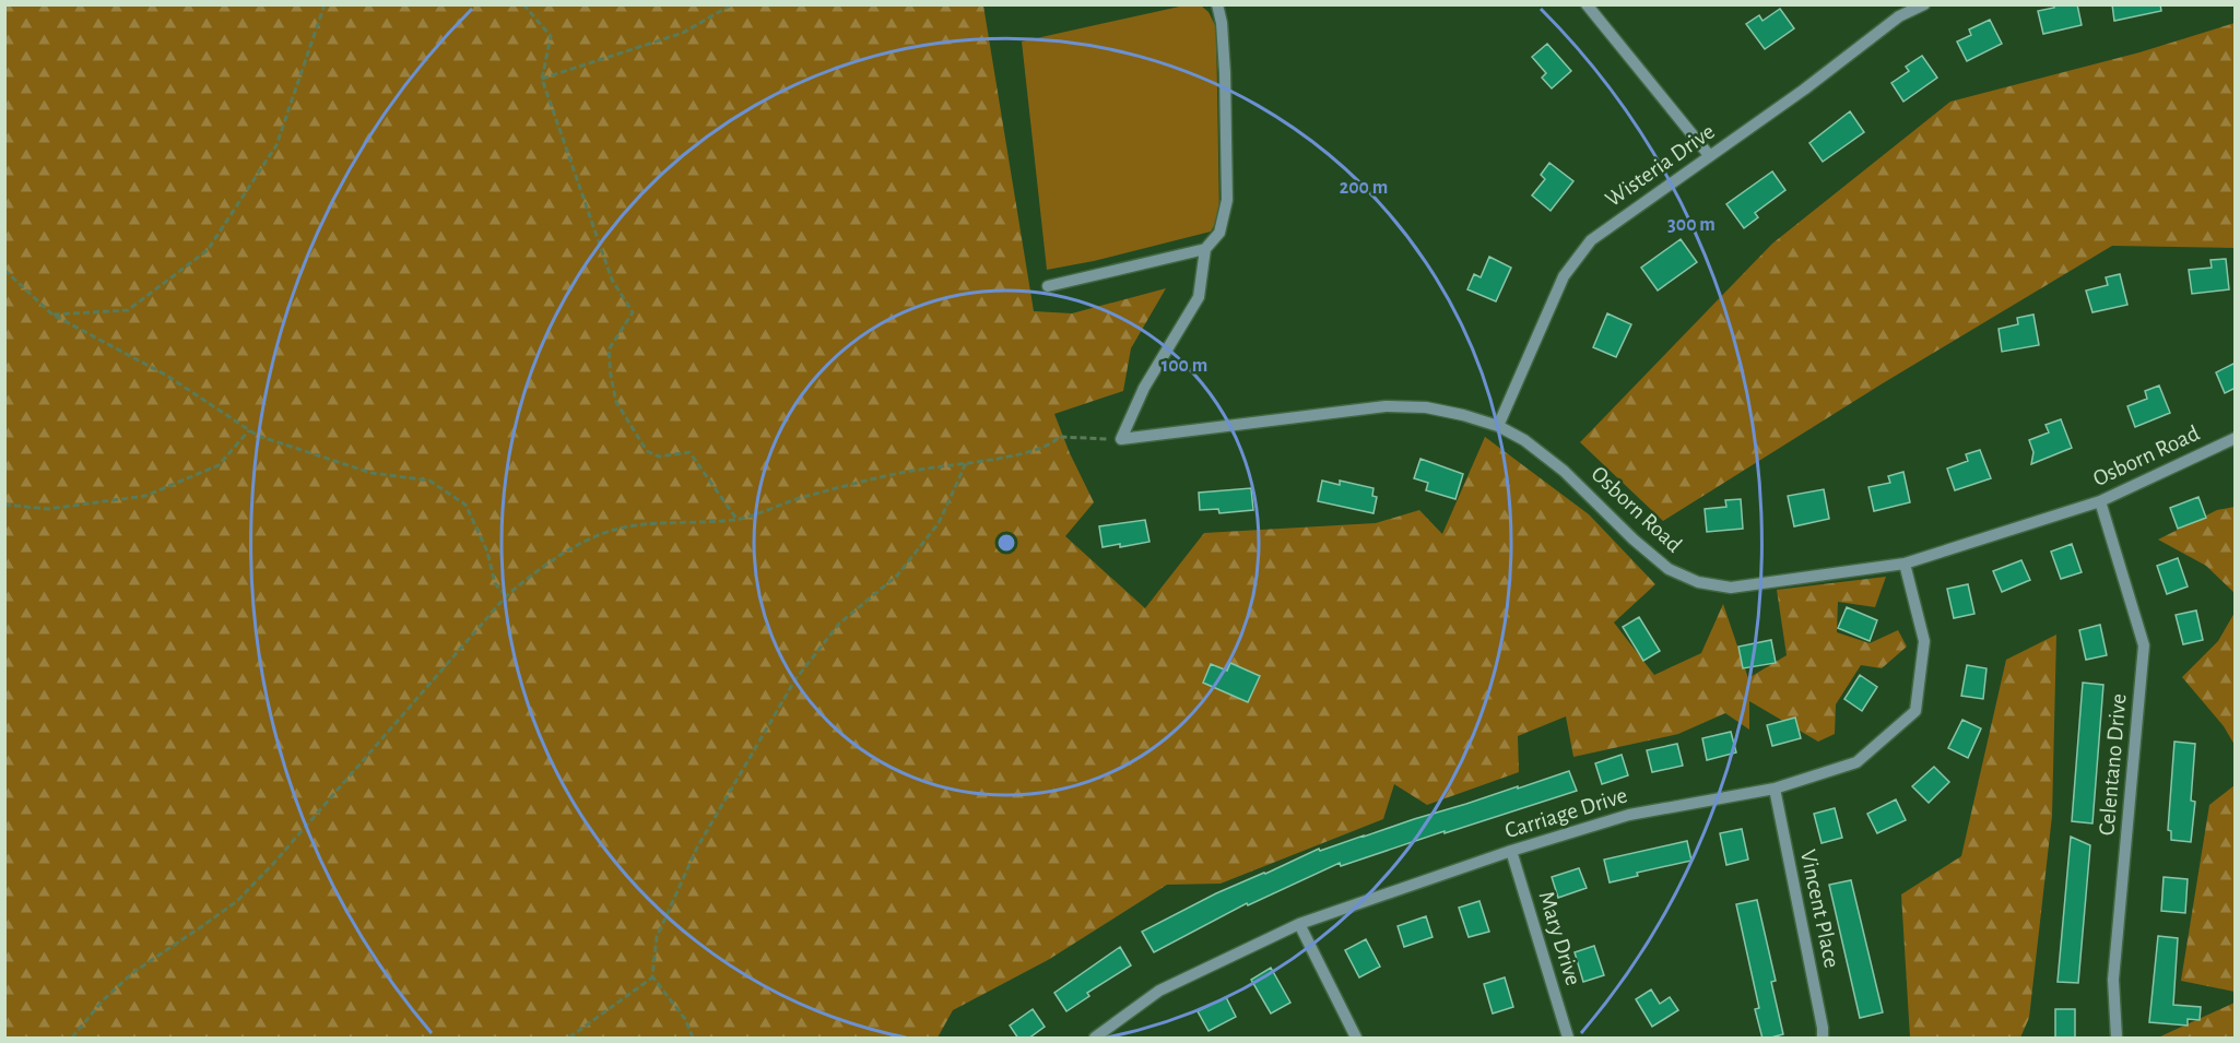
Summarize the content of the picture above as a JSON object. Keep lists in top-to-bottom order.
{
  "streets": {
    "street": [
      "Wisteria Drive",
      "Osborn Road",
      "Celentano Drive",
      "Carriage Drive",
      "Vincent Place",
      "Mary Drive"
    ]
  },
  "crossings": [
    ["Wisteria Drive", "Osborn Road"],
    ["Osborn Road", "Celentano Drive"],
    ["Osborn Road", "Carriage Drive"],
    ["Carriage Drive", "Vincent Place"],
    ["Carriage Drive", "Mary Drive"]
  ],
  "rings": ["200 m", "300 m", "100 m"]
}
